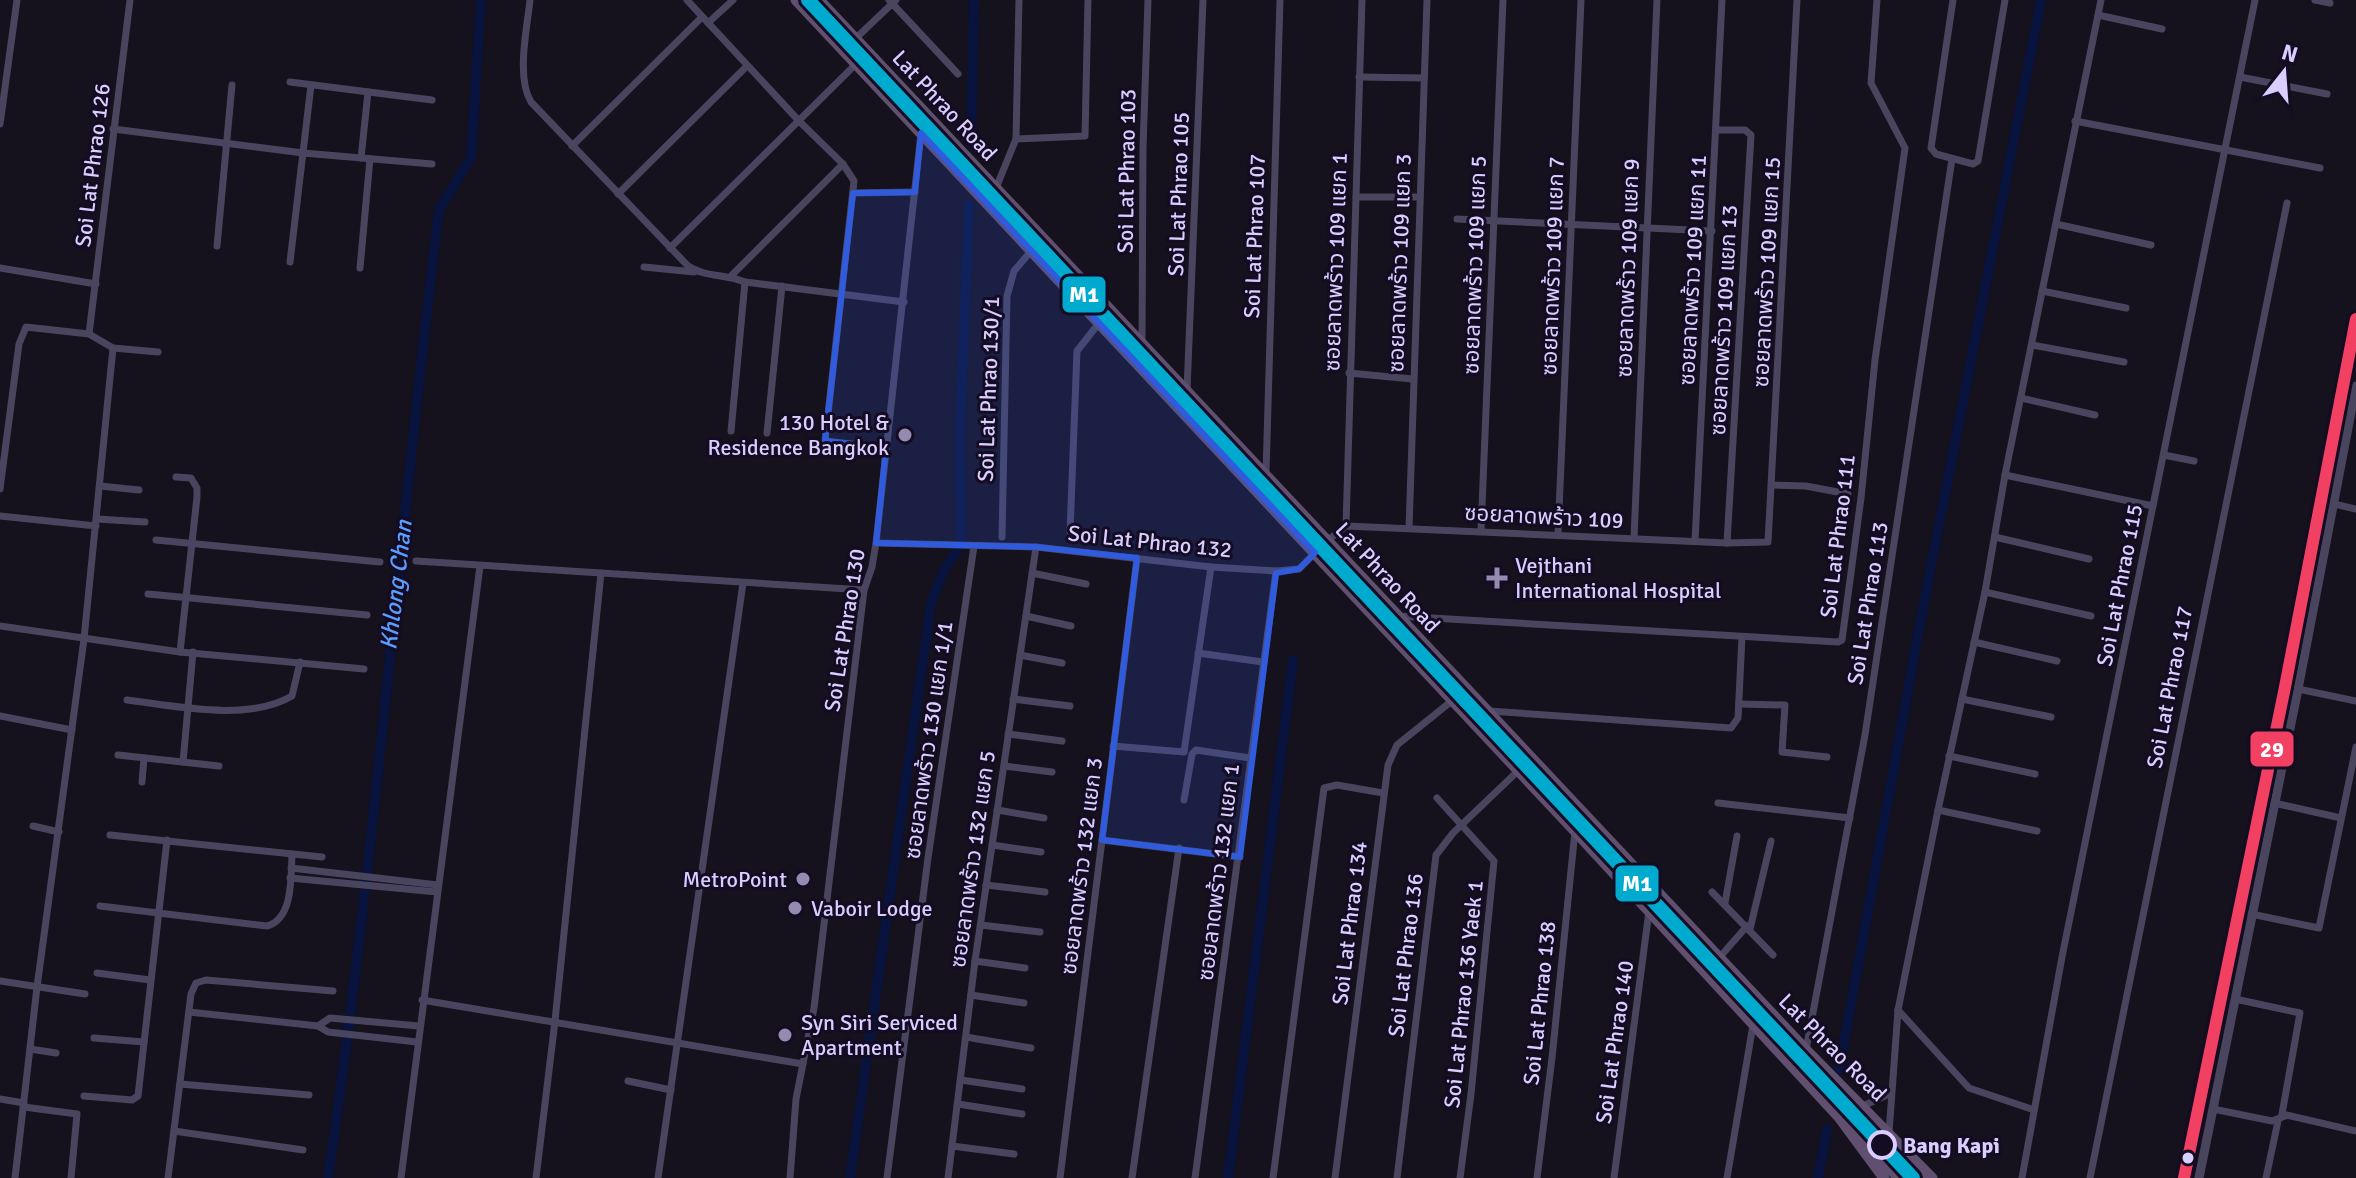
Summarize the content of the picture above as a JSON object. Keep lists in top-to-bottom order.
{
  "streets": {
    "main road": ["Lat Phrao Road"],
    "street": [
      "Soi Lat Phrao 126",
      "Soi Lat Phrao 103",
      "Soi Lat Phrao 105",
      "Soi Lat Phrao 107",
      "ซอยลาดพร้าว 109 แยก 1",
      "ซอยลาดพร้าว 109 แยก 3",
      "ซอยลาดพร้าว 109 แยก 5",
      "ซอยลาดพร้าว 109 แยก 7",
      "ซอยลาดพร้าว 109 แยก 9",
      "ซอยลาดพร้าว 109 แยก 11",
      "ซอยลาดพร้าว 109 แยก 15",
      "ซอยลาดพร้าว 109 แยก 13",
      "Soi Lat Phrao 130/1",
      "ซอยลาดพร้าว 109",
      "Soi Lat Phrao 111",
      "Soi Lat Phrao 132",
      "Soi Lat Phrao 115",
      "Soi Lat Phrao 113",
      "Soi Lat Phrao 130",
      "Soi Lat Phrao 117",
      "ซอยลาดพร้าว 130 แยก 1/1",
      "ซอยลาดพร้าว 132 แยก 5",
      "ซอยลาดพร้าว 132 แยก 3",
      "ซอยลาดพร้าว 132 แยก 1",
      "Soi Lat Phrao 134",
      "Soi Lat Phrao 136",
      "Soi Lat Phrao 136 Yaek 1",
      "Soi Lat Phrao 138",
      "Soi Lat Phrao 140"
    ]
  },
  "crossings": [
    ["Lat Phrao Road", "Soi Lat Phrao 103"],
    ["Lat Phrao Road", "Soi Lat Phrao 105"],
    ["Lat Phrao Road", "Soi Lat Phrao 107"],
    ["Lat Phrao Road", "Soi Lat Phrao 130/1"],
    ["Lat Phrao Road", "Soi Lat Phrao 111"],
    ["Lat Phrao Road", "Soi Lat Phrao 132"],
    ["Lat Phrao Road", "Soi Lat Phrao 113"],
    ["Lat Phrao Road", "Soi Lat Phrao 130"],
    ["Lat Phrao Road", "Soi Lat Phrao 134"],
    ["Lat Phrao Road", "Soi Lat Phrao 136"],
    ["Lat Phrao Road", "Soi Lat Phrao 138"],
    ["Lat Phrao Road", "Soi Lat Phrao 140"],
    ["ซอยลาดพร้าว 109 แยก 1", "ซอยลาดพร้าว 109"],
    ["ซอยลาดพร้าว 109 แยก 3", "ซอยลาดพร้าว 109"],
    ["ซอยลาดพร้าว 109 แยก 5", "ซอยลาดพร้าว 109"],
    ["ซอยลาดพร้าว 109 แยก 7", "ซอยลาดพร้าว 109"],
    ["ซอยลาดพร้าว 109 แยก 9", "ซอยลาดพร้าว 109"],
    ["ซอยลาดพร้าว 109 แยก 11", "ซอยลาดพร้าว 109 แยก 13"],
    ["ซอยลาดพร้าว 109 แยก 11", "ซอยลาดพร้าว 109"],
    ["ซอยลาดพร้าว 109 แยก 15", "ซอยลาดพร้าว 109"],
    ["ซอยลาดพร้าว 109 แยก 13", "ซอยลาดพร้าว 109"],
    ["Soi Lat Phrao 132", "Soi Lat Phrao 130"],
    ["Soi Lat Phrao 132", "ซอยลาดพร้าว 130 แยก 1/1"],
    ["Soi Lat Phrao 132", "ซอยลาดพร้าว 132 แยก 5"],
    ["Soi Lat Phrao 132", "ซอยลาดพร้าว 132 แยก 3"],
    ["Soi Lat Phrao 132", "ซอยลาดพร้าว 132 แยก 1"],
    ["Soi Lat Phrao 136", "Soi Lat Phrao 136 Yaek 1"]
  ],
  "water": ["Khlong Chan"],
  "places": {
    "other": [
      "130 Hotel & Residence Bangkok",
      "MetroPoint",
      "Vaboir Lodge",
      "Syn Siri Serviced Apartment",
      "Bang Kapi"
    ],
    "health": ["Vejthani International Hospital"]
  },
  "lines": ["transit line M1", "transit line 29"],
  "north": "top"
}
